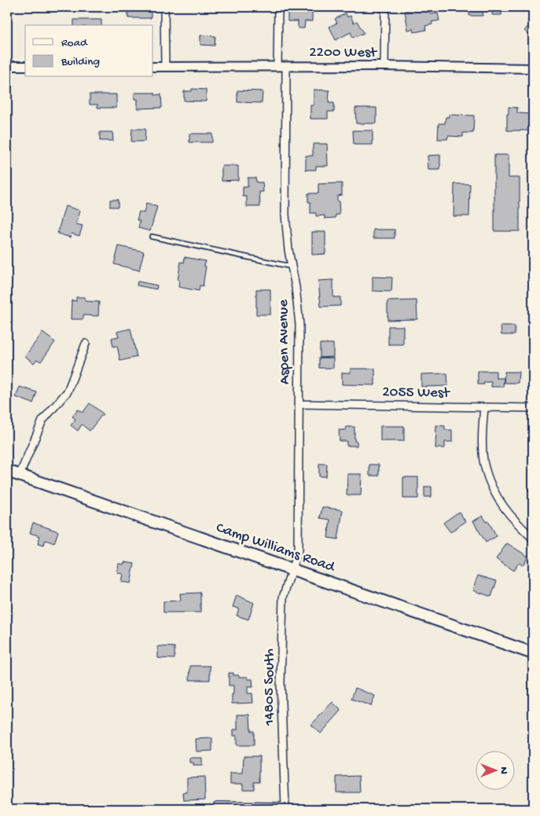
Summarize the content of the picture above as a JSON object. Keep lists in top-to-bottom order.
{
  "streets": {
    "main road": ["Camp Williams Road"],
    "street": [
      "2200 West",
      "Aspen Avenue",
      "2055 West",
      "14805 South"
    ]
  },
  "crossings": [
    ["2200 West", "Aspen Avenue"],
    ["Aspen Avenue", "2055 West"],
    ["Aspen Avenue", "Camp Williams Road"],
    ["Aspen Avenue", "14805 South"],
    ["Camp Williams Road", "14805 South"]
  ],
  "legend": ["Road", "Building"],
  "north": "right"
}
